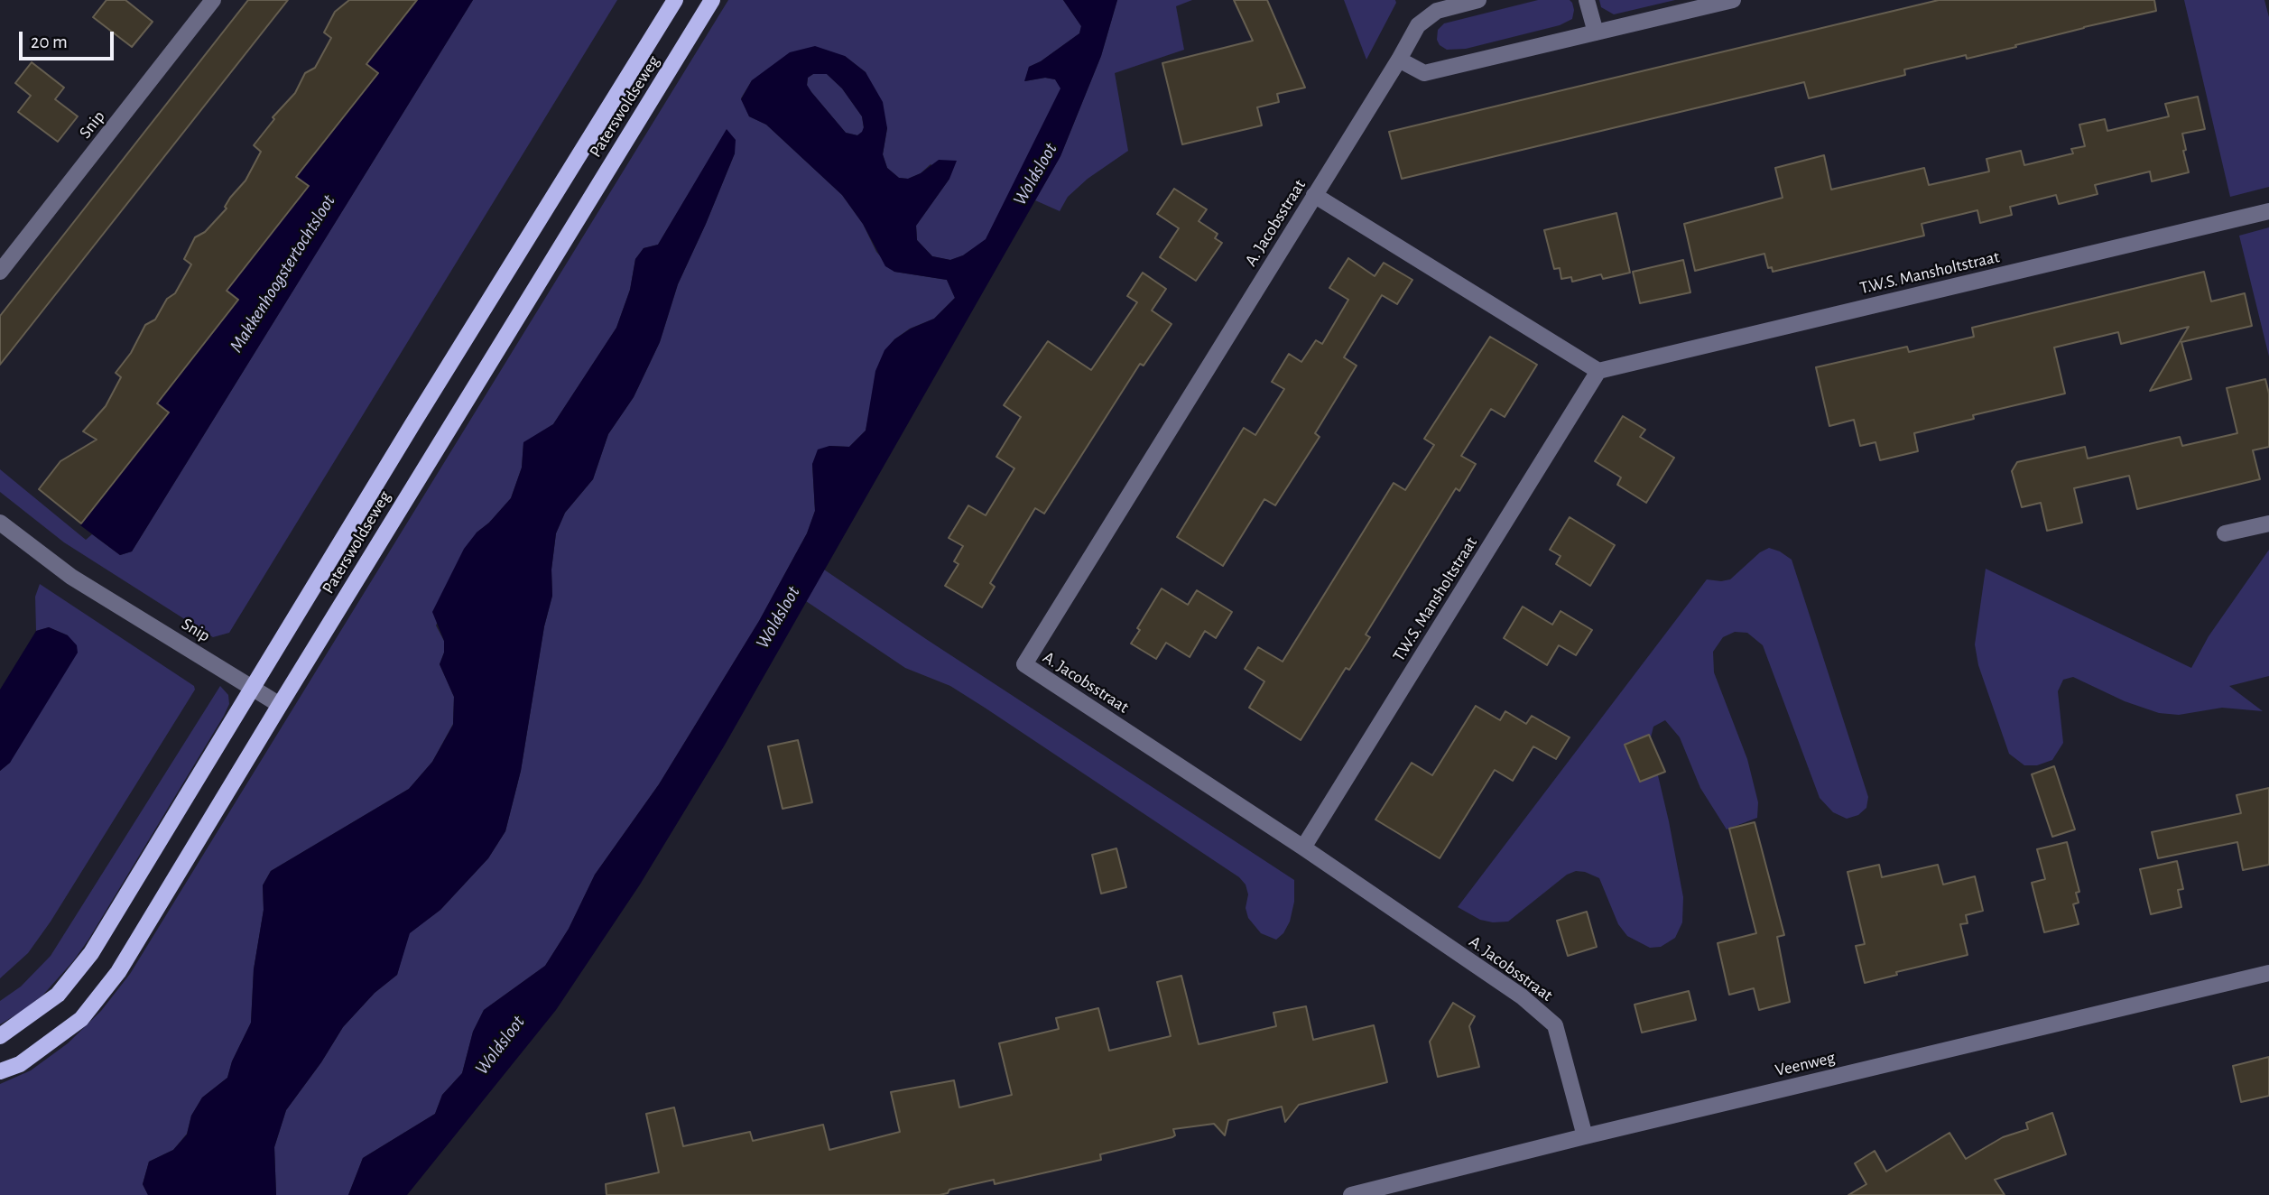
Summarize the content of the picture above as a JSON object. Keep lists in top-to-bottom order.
{
  "streets": {
    "main road": ["Paterswoldseweg"],
    "street": [
      "Snip",
      "A. Jacobsstraat",
      "T.W.S. Mansholtstraat",
      "Veenweg"
    ]
  },
  "crossings": [
    ["Paterswoldseweg", "Snip"],
    ["A. Jacobsstraat", "T.W.S. Mansholtstraat"],
    ["A. Jacobsstraat", "Veenweg"]
  ],
  "water": ["Woldsloot", "Makkenhoogstertochtsloot"],
  "scale_bar": "20 m"
}
